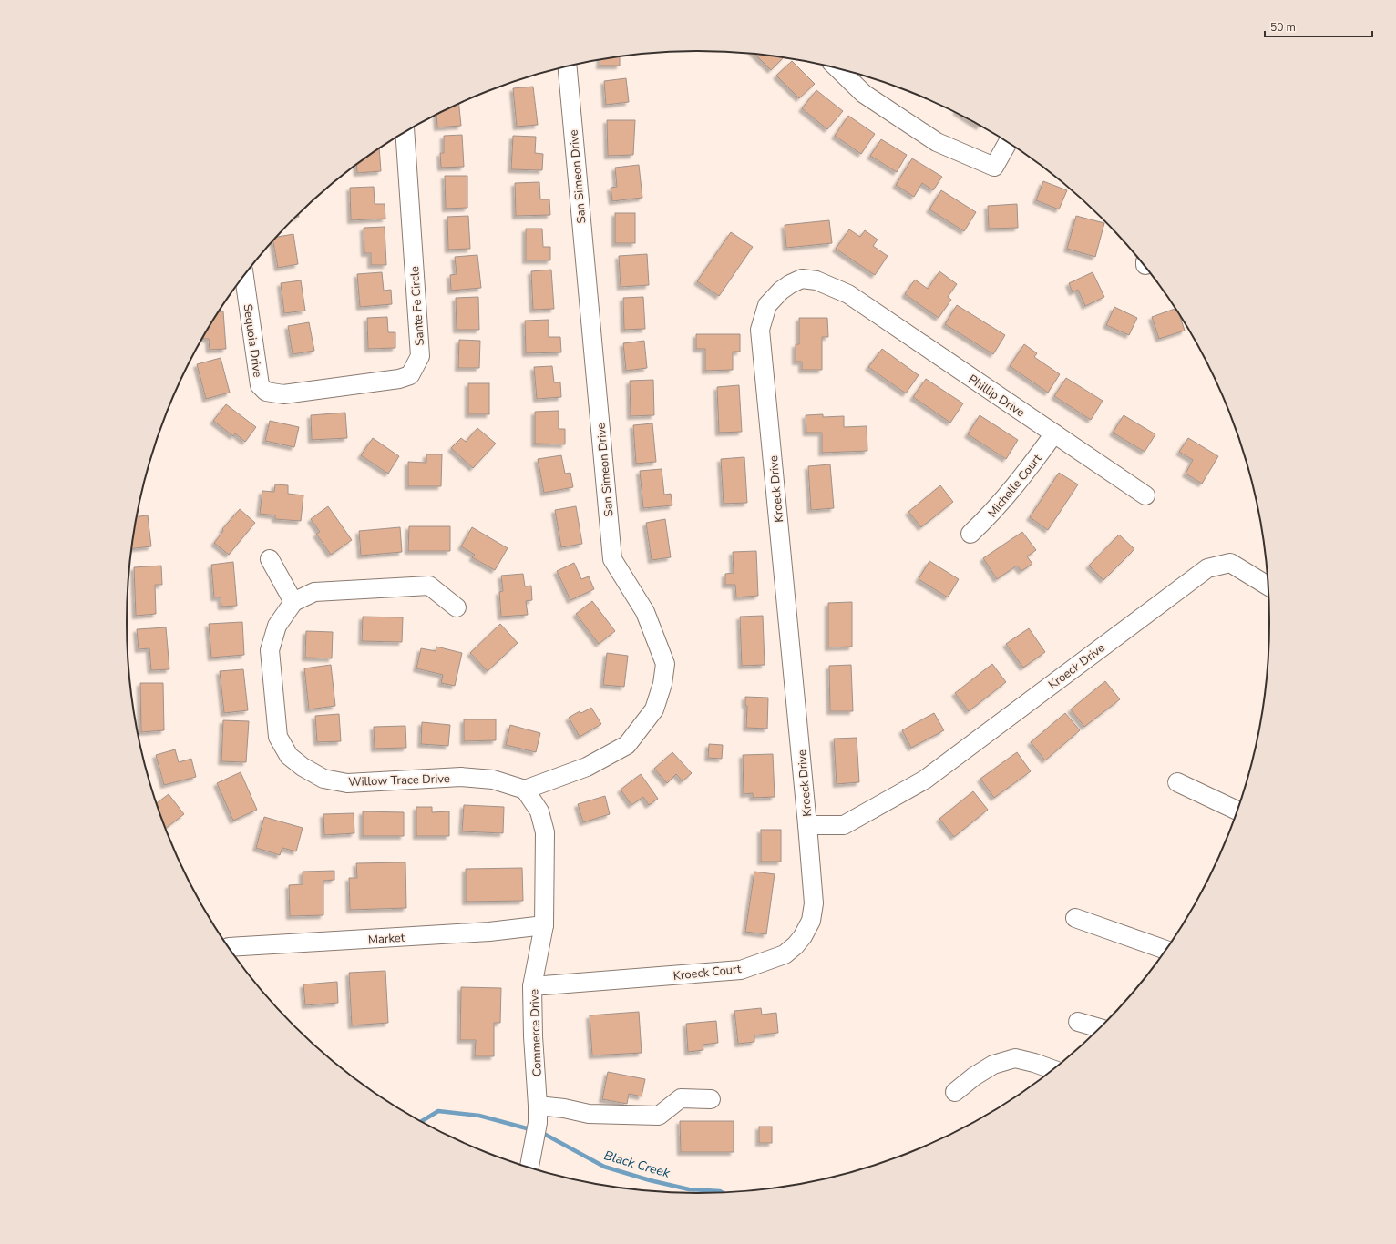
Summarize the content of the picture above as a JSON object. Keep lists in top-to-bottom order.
{
  "streets": {
    "street": [
      "San Simeon Drive",
      "Sante Fe Circle",
      "Sequoia Drive",
      "Phillip Drive",
      "Michelle Court",
      "Kroeck Drive",
      "Willow Trace Drive",
      "Market",
      "Kroeck Court",
      "Commerce Drive"
    ]
  },
  "crossings": [
    ["San Simeon Drive", "Willow Trace Drive"],
    ["San Simeon Drive", "Commerce Drive"],
    ["Sante Fe Circle", "Sequoia Drive"],
    ["Phillip Drive", "Michelle Court"],
    ["Phillip Drive", "Kroeck Drive"],
    ["Kroeck Drive", "Kroeck Court"],
    ["Willow Trace Drive", "Commerce Drive"],
    ["Market", "Commerce Drive"],
    ["Kroeck Court", "Commerce Drive"]
  ],
  "water": ["Black Creek"],
  "scale_bar": "50 m"
}
